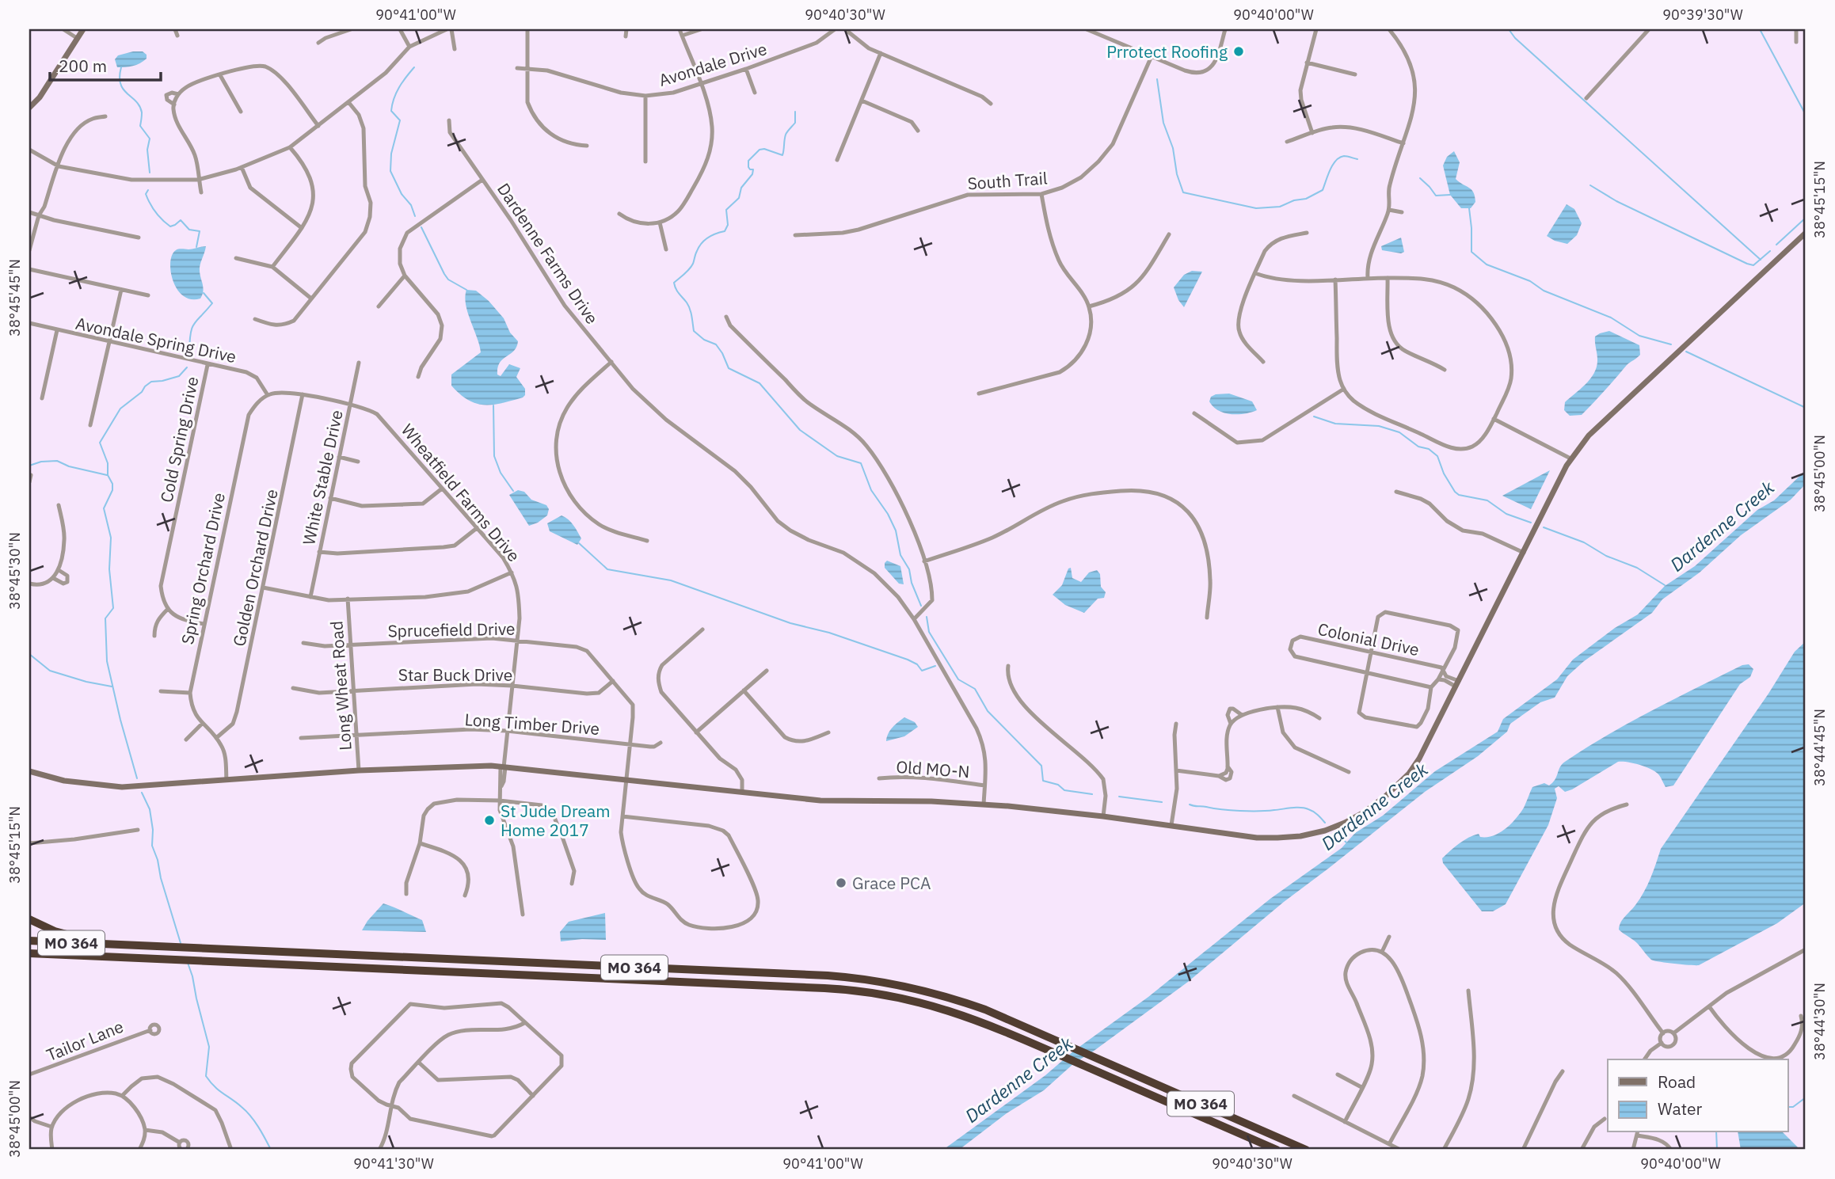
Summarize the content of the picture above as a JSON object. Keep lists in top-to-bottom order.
{
  "streets": {
    "highway": ["MO 364"],
    "street": [
      "Avondale Drive",
      "South Trail",
      "Dardenne Farms Drive",
      "Avondale Spring Drive",
      "Cold Spring Drive",
      "White Stable Drive",
      "Wheatfield Farms Drive",
      "Golden Orchard Drive",
      "Spring Orchard Drive",
      "Sprucefield Drive",
      "Colonial Drive",
      "Star Buck Drive",
      "Long Wheat Road",
      "Long Timber Drive",
      "Old MO-N",
      "Tailor Lane"
    ]
  },
  "crossings": [
    ["Dardenne Farms Drive", "Old MO-N"],
    ["Avondale Spring Drive", "Cold Spring Drive"],
    ["Avondale Spring Drive", "Spring Orchard Drive"],
    ["White Stable Drive", "Wheatfield Farms Drive"],
    ["Wheatfield Farms Drive", "Golden Orchard Drive"],
    ["Wheatfield Farms Drive", "Sprucefield Drive"],
    ["Wheatfield Farms Drive", "Star Buck Drive"],
    ["Wheatfield Farms Drive", "Long Timber Drive"],
    ["Golden Orchard Drive", "Spring Orchard Drive"],
    ["Sprucefield Drive", "Star Buck Drive"],
    ["Sprucefield Drive", "Long Wheat Road"],
    ["Sprucefield Drive", "Long Timber Drive"],
    ["Star Buck Drive", "Long Wheat Road"],
    ["Long Wheat Road", "Long Timber Drive"]
  ],
  "water": ["Dardenne Creek"],
  "places": ["Prrotect Roofing", "St Jude Dream Home 2017", "Grace PCA"],
  "legend": ["Road", "Water"],
  "scale_bar": "200 m",
  "coordinates": [
    "90°41'00\"W",
    "90°40'30\"W",
    "90°40'00\"W",
    "90°39'30\"W",
    "38°45'15\"N",
    "38°45'45\"N",
    "38°45'00\"N",
    "38°45'30\"N",
    "38°44'45\"N",
    "38°44'30\"N",
    "90°41'30\"W"
  ]
}
